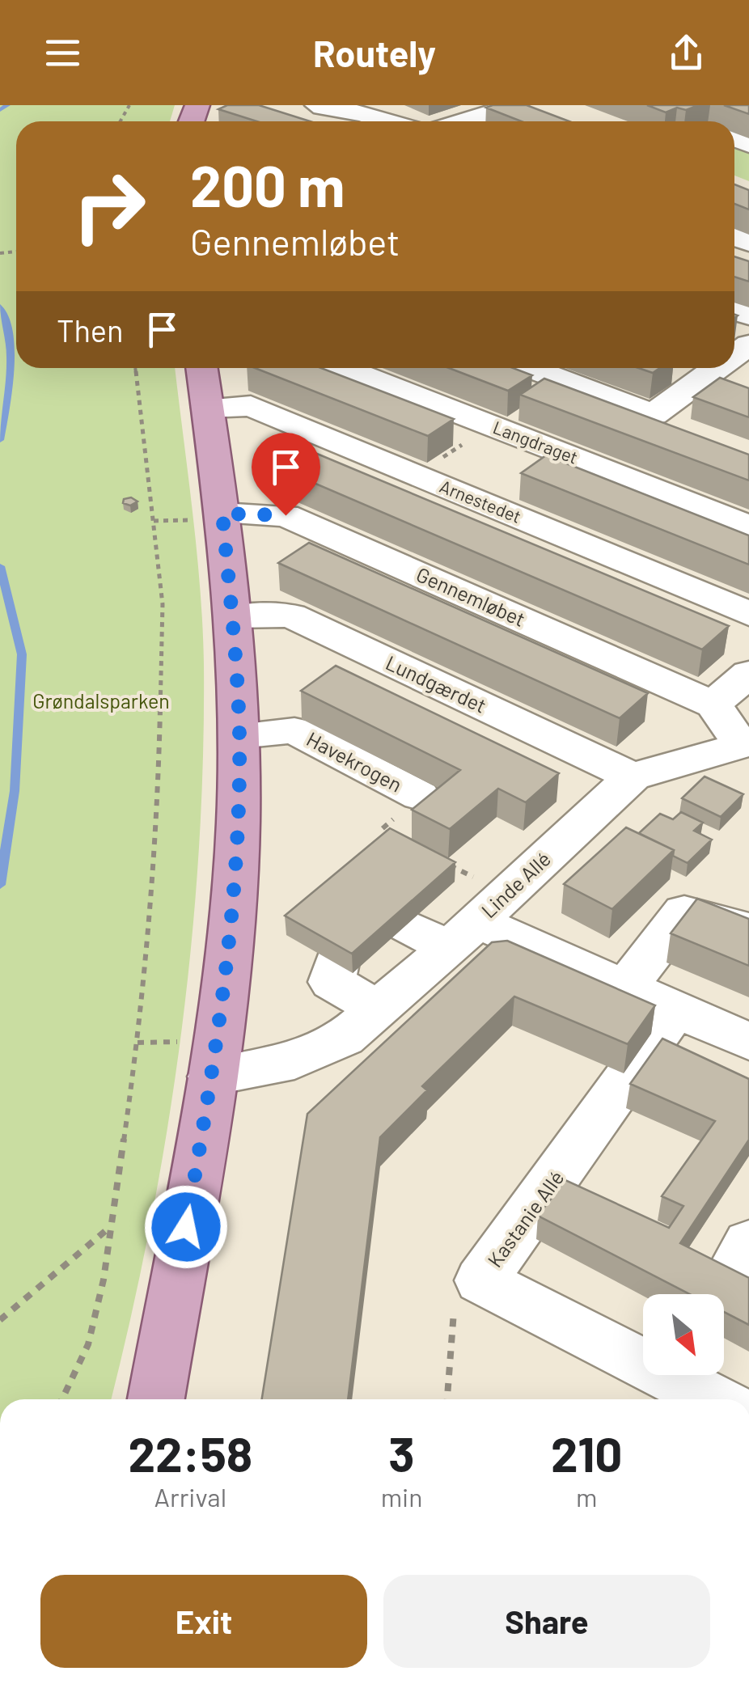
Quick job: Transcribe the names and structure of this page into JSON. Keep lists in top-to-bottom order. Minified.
{"streets":{"street":["Langdraget","Arnestedet","Gennemløbet","Lundgærdet","Havekrogen","Linde Allé","Kastanie Allé"]},"crossings":[["Gennemløbet","Linde Allé"],["Lundgærdet","Linde Allé"]],"parks":["Grøndalsparken"],"north":"bottom right","page":{"header":"Routely","turn":["200 m","Gennemløbet"],"then":"Then","eta":["22:58","Arrival","3","min","210","m"],"buttons":["Exit","Share"]}}
